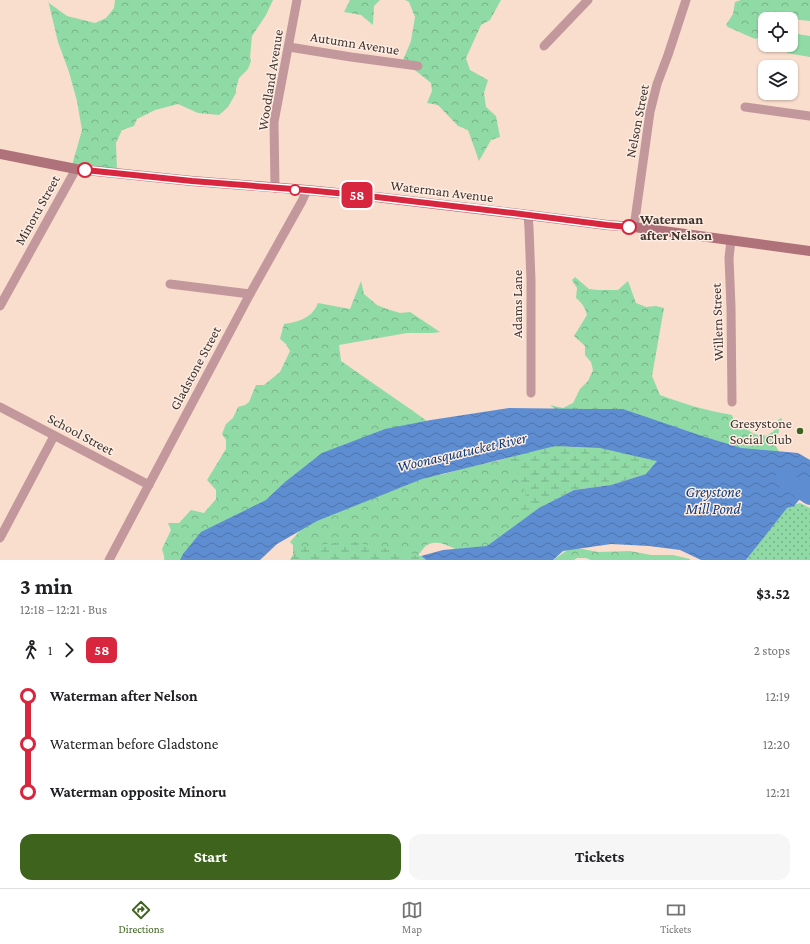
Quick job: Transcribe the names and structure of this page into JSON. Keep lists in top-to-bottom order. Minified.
{"streets":{"main road":["Waterman Avenue"],"street":["Autumn Avenue","Woodland Avenue","Nelson Street","Minoru Street","Adams Lane","Willern Street","Gladstone Street","School Street"]},"crossings":[["Autumn Avenue","Woodland Avenue"],["Woodland Avenue","Waterman Avenue"],["Nelson Street","Waterman Avenue"],["Waterman Avenue","Minoru Street"],["Waterman Avenue","Adams Lane"],["Waterman Avenue","Willern Street"],["Waterman Avenue","Gladstone Street"],["Gladstone Street","School Street"]],"water":["Woonasquatucket River","Greystone Mill Pond"],"places":["Waterman after Nelson","Gresystone Social Club"],"lines":["bus line 58"],"page":{"on_map":"58","heading":["3 min","12:18 – 12:21 · Bus","$3.52"],"legs":["1","58","2 stops"],"list":[{"name":"Waterman after Nelson","value":"12:19"},{"name":"Waterman before Gladstone","value":"12:20"},{"name":"Waterman opposite Minoru","value":"12:21"}],"buttons":["Start","Tickets"],"tabs":["Directions","Map","Tickets"]}}
